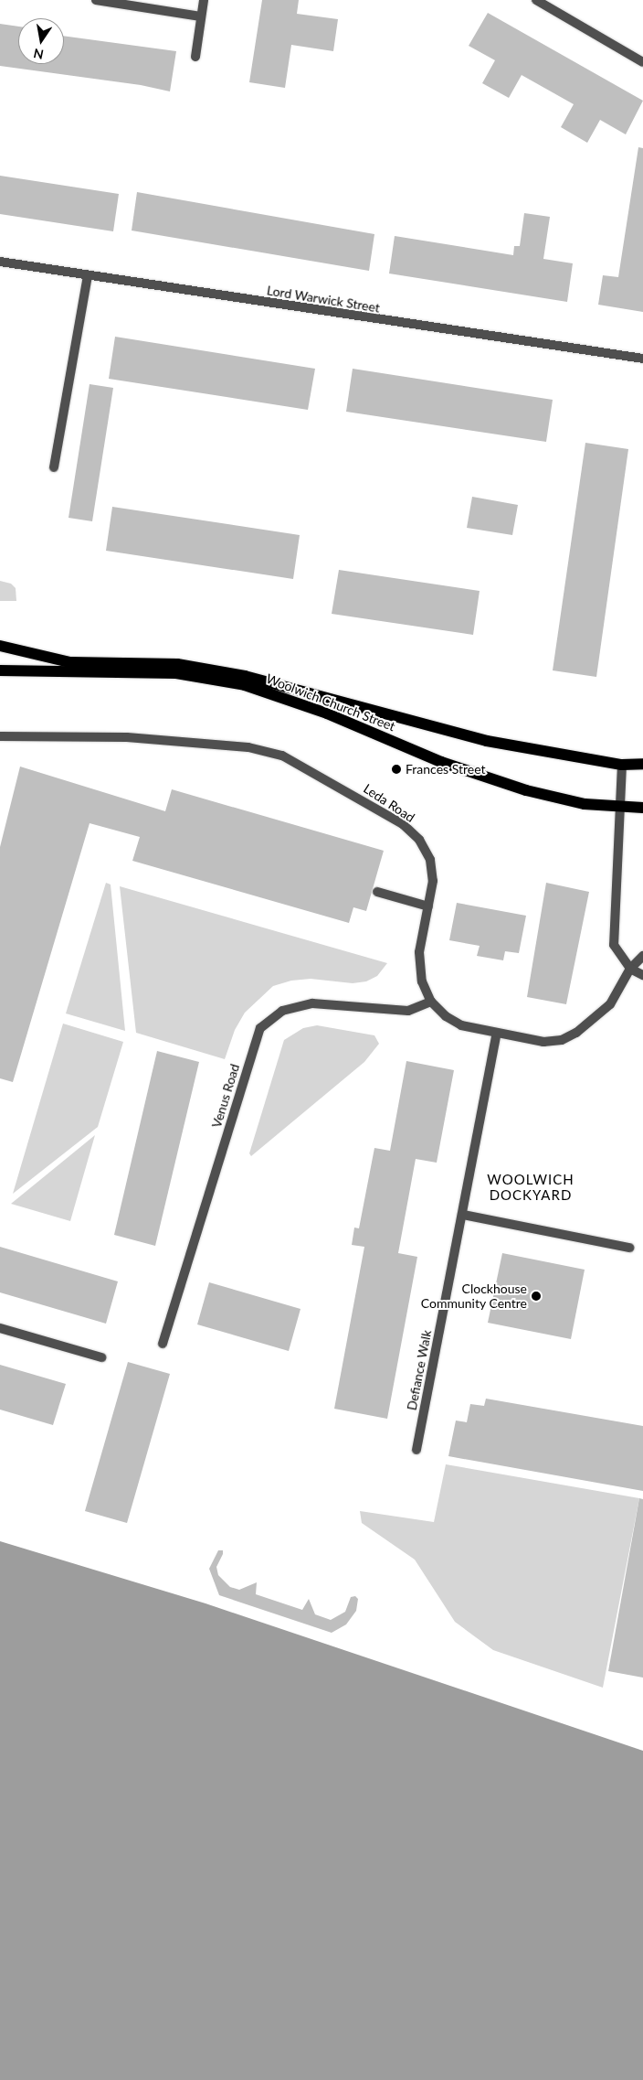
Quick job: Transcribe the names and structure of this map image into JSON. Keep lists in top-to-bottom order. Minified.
{"streets":{"main road":["Woolwich Church Street"],"street":["Lord Warwick Street","Leda Road","Venus Road","Defiance Walk"]},"crossings":[["Leda Road","Venus Road"]],"districts":["WOOLWICH DOCKYARD"],"places":["Frances Street","Clockhouse Community Centre"],"north":"bottom"}
